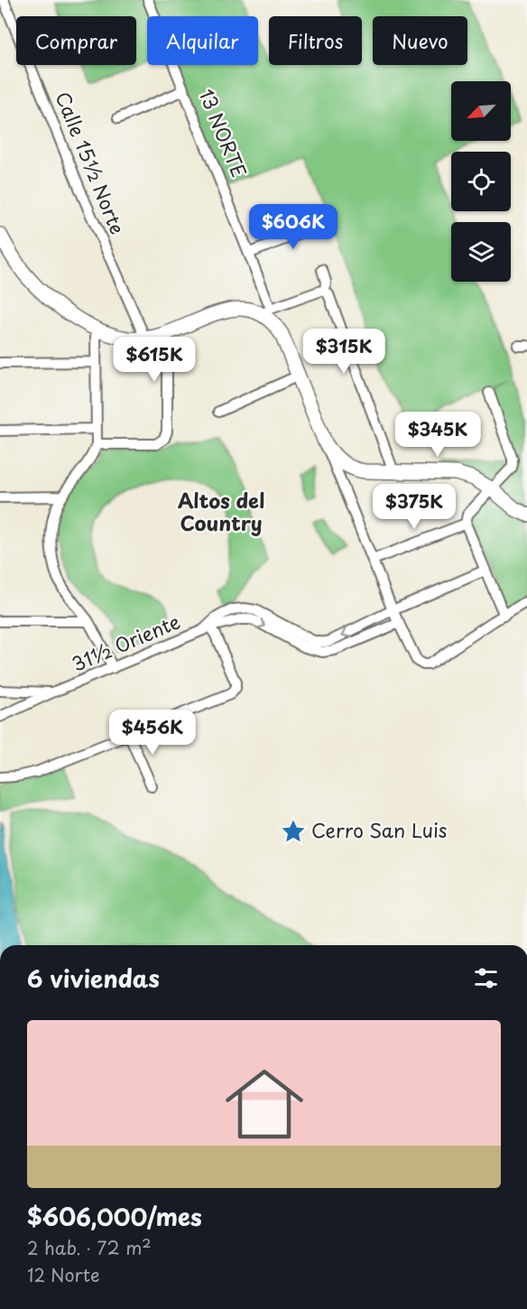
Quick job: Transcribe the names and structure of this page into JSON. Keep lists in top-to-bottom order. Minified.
{"streets":{"street":["13 NORTE","Calle 15½ Norte","31½ Oriente"]},"districts":["Altos del Country"],"places":{"place":["Cerro San Luis"]},"north":"bottom left","page":{"chip":["Comprar","Alquilar","Filtros","Nuevo"],"price":["$606K","$315K","$615K","$345K","$375K","$456K"],"heading":"6 viviendas","list":[{"name":"$606,000/mes","note":"2 hab. · 72 m² · 12 Norte"}]}}
